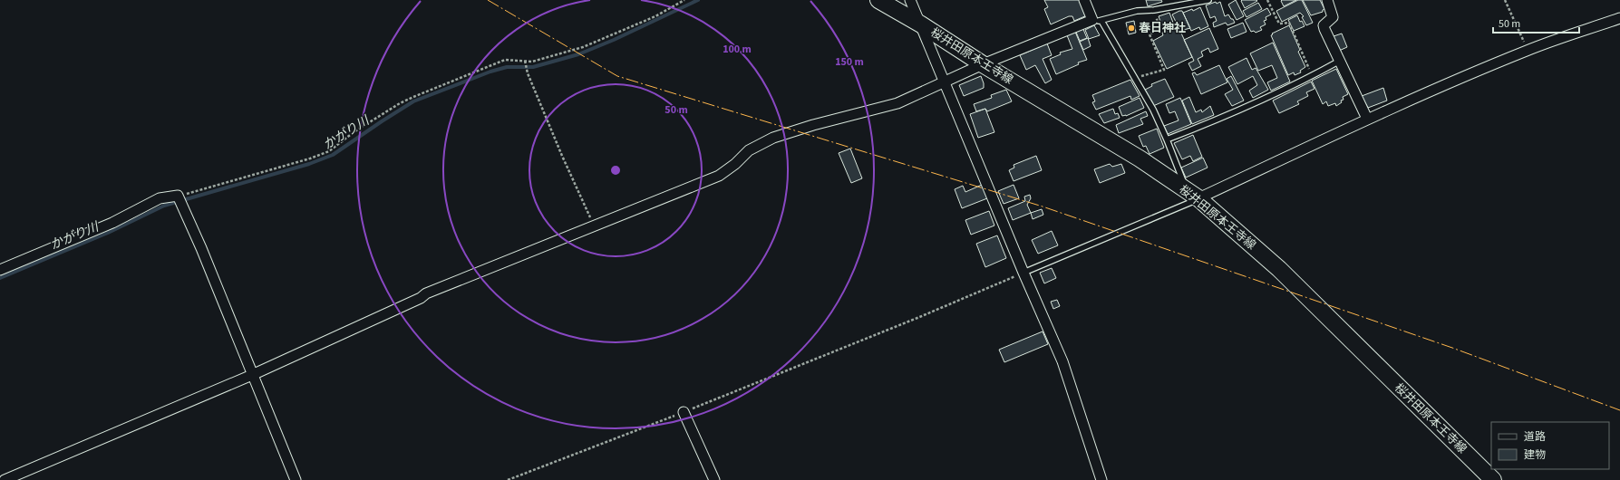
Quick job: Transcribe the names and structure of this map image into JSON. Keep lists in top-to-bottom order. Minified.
{"streets":{"main road":["桜井田原本王寺線"]},"water":["かがり川"],"places":["春日神社"],"legend":["道路","建物"],"scale_bar":"50 m","rings":["100 m","150 m","50 m"]}
